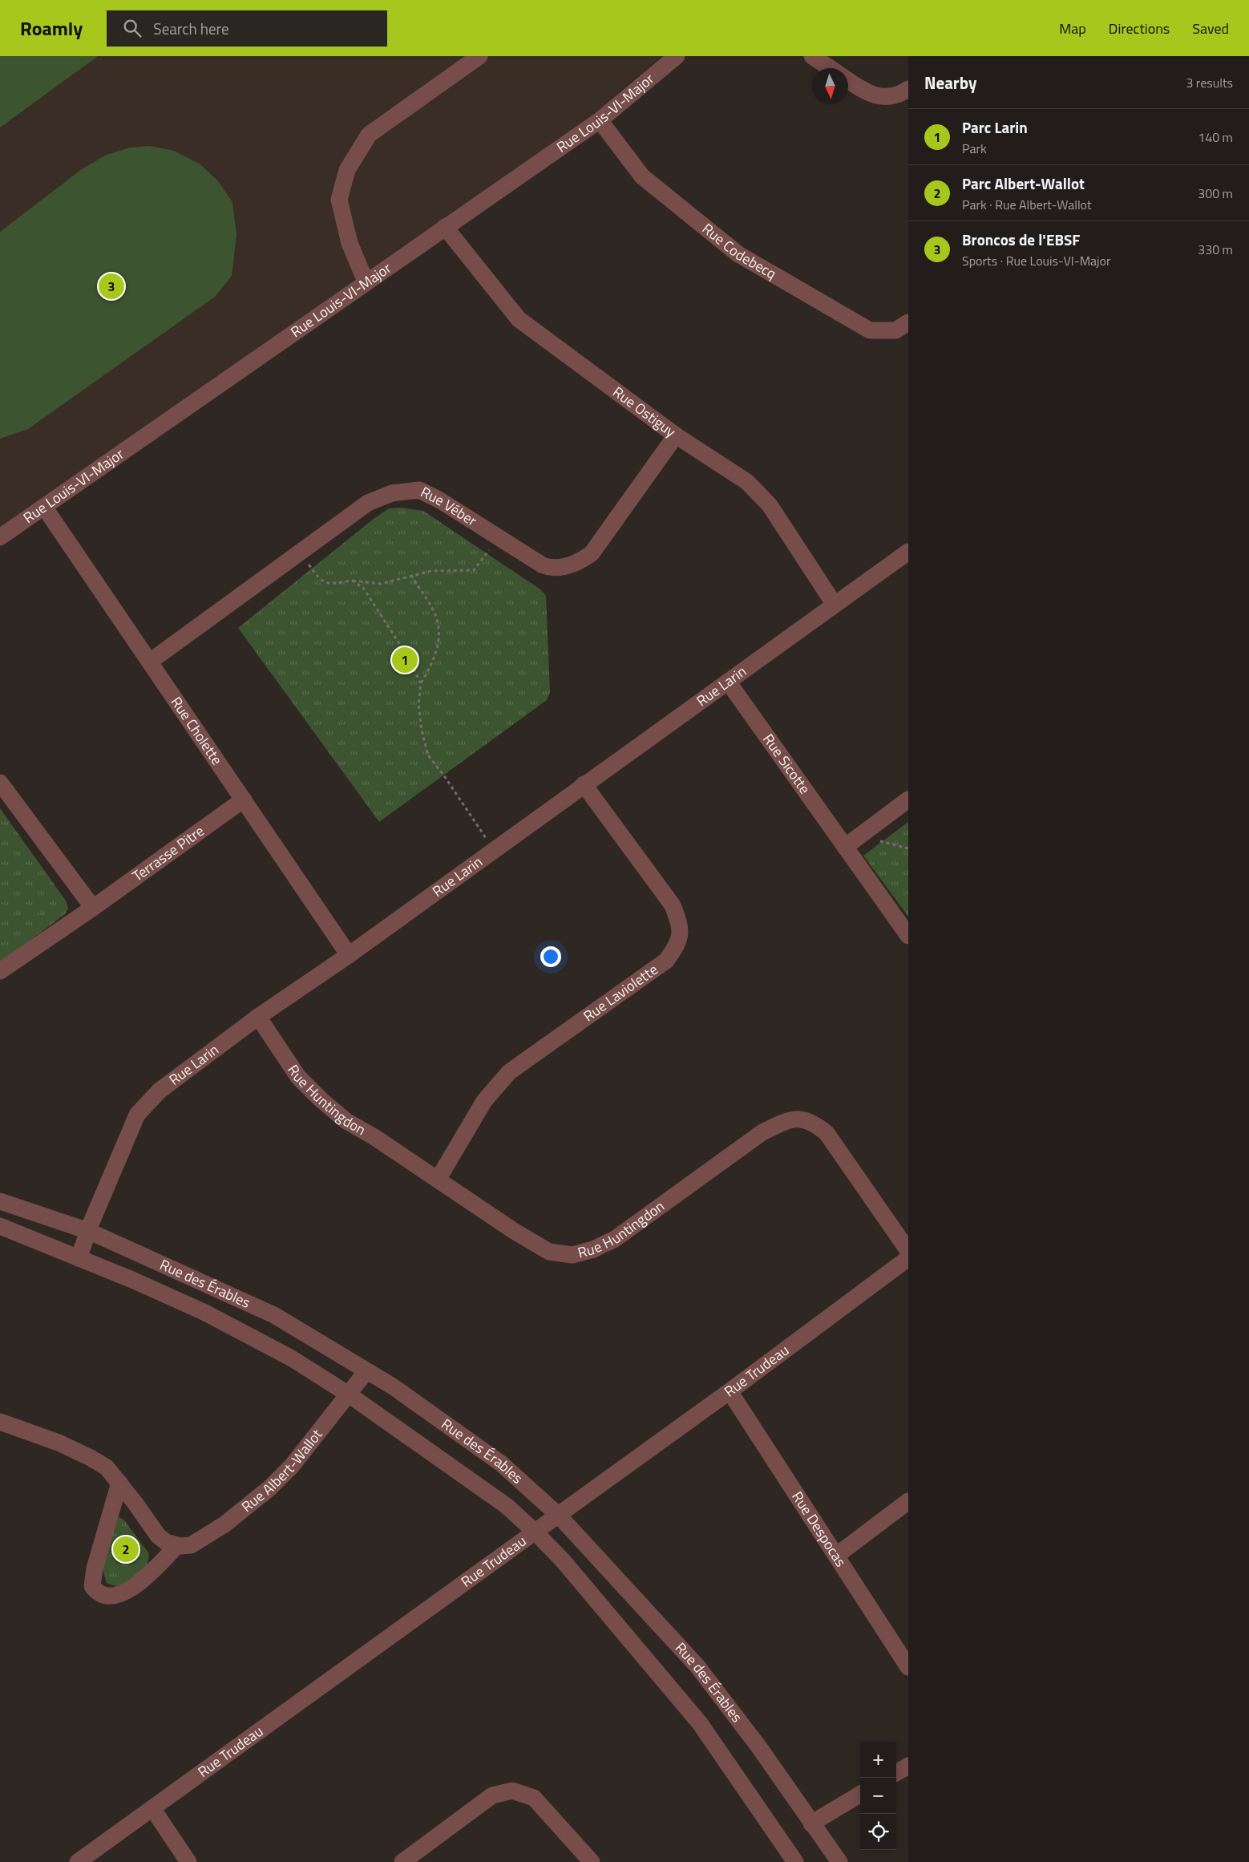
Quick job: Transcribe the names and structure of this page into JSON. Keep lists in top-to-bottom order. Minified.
{"streets":{"street":["Rue Louis-VI-Major","Rue Codebecq","Rue Ostiguy","Rue Véber","Rue Larin","Rue Cholette","Rue Sicotte","Terrasse Pitre","Rue Laviolette","Rue Huntingdon","Rue des Érables","Rue Trudeau","Rue Albert-Wallot","Rue Despocas"]},"crossings":[["Rue Louis-VI-Major","Rue Codebecq"],["Rue Louis-VI-Major","Rue Ostiguy"],["Rue Louis-VI-Major","Rue Cholette"],["Rue Ostiguy","Rue Véber"],["Rue Ostiguy","Rue Larin"],["Rue Véber","Rue Cholette"],["Rue Larin","Rue Cholette"],["Rue Larin","Rue Sicotte"],["Rue Larin","Rue Laviolette"],["Rue Larin","Rue Huntingdon"],["Rue Larin","Rue des Érables"],["Rue Cholette","Terrasse Pitre"],["Rue Laviolette","Rue Huntingdon"],["Rue des Érables","Rue Trudeau"],["Rue des Érables","Rue Albert-Wallot"],["Rue Trudeau","Rue Despocas"]],"north":"bottom","page":{"header":"Roamly","search":"Search here","nav":["Map","Directions","Saved"],"heading":["Nearby","3 results"],"list":[{"mark":"1","name":"Parc Larin","note":"Park","value":"140 m"},{"mark":"2","name":"Parc Albert-Wallot","note":"Park · Rue Albert-Wallot","value":"300 m"},{"mark":"3","name":"Broncos de l'EBSF","note":"Sports · Rue Louis-VI-Major","value":"330 m"}],"pins":["3","1","2"],"map_buttons":["+","−"]}}
